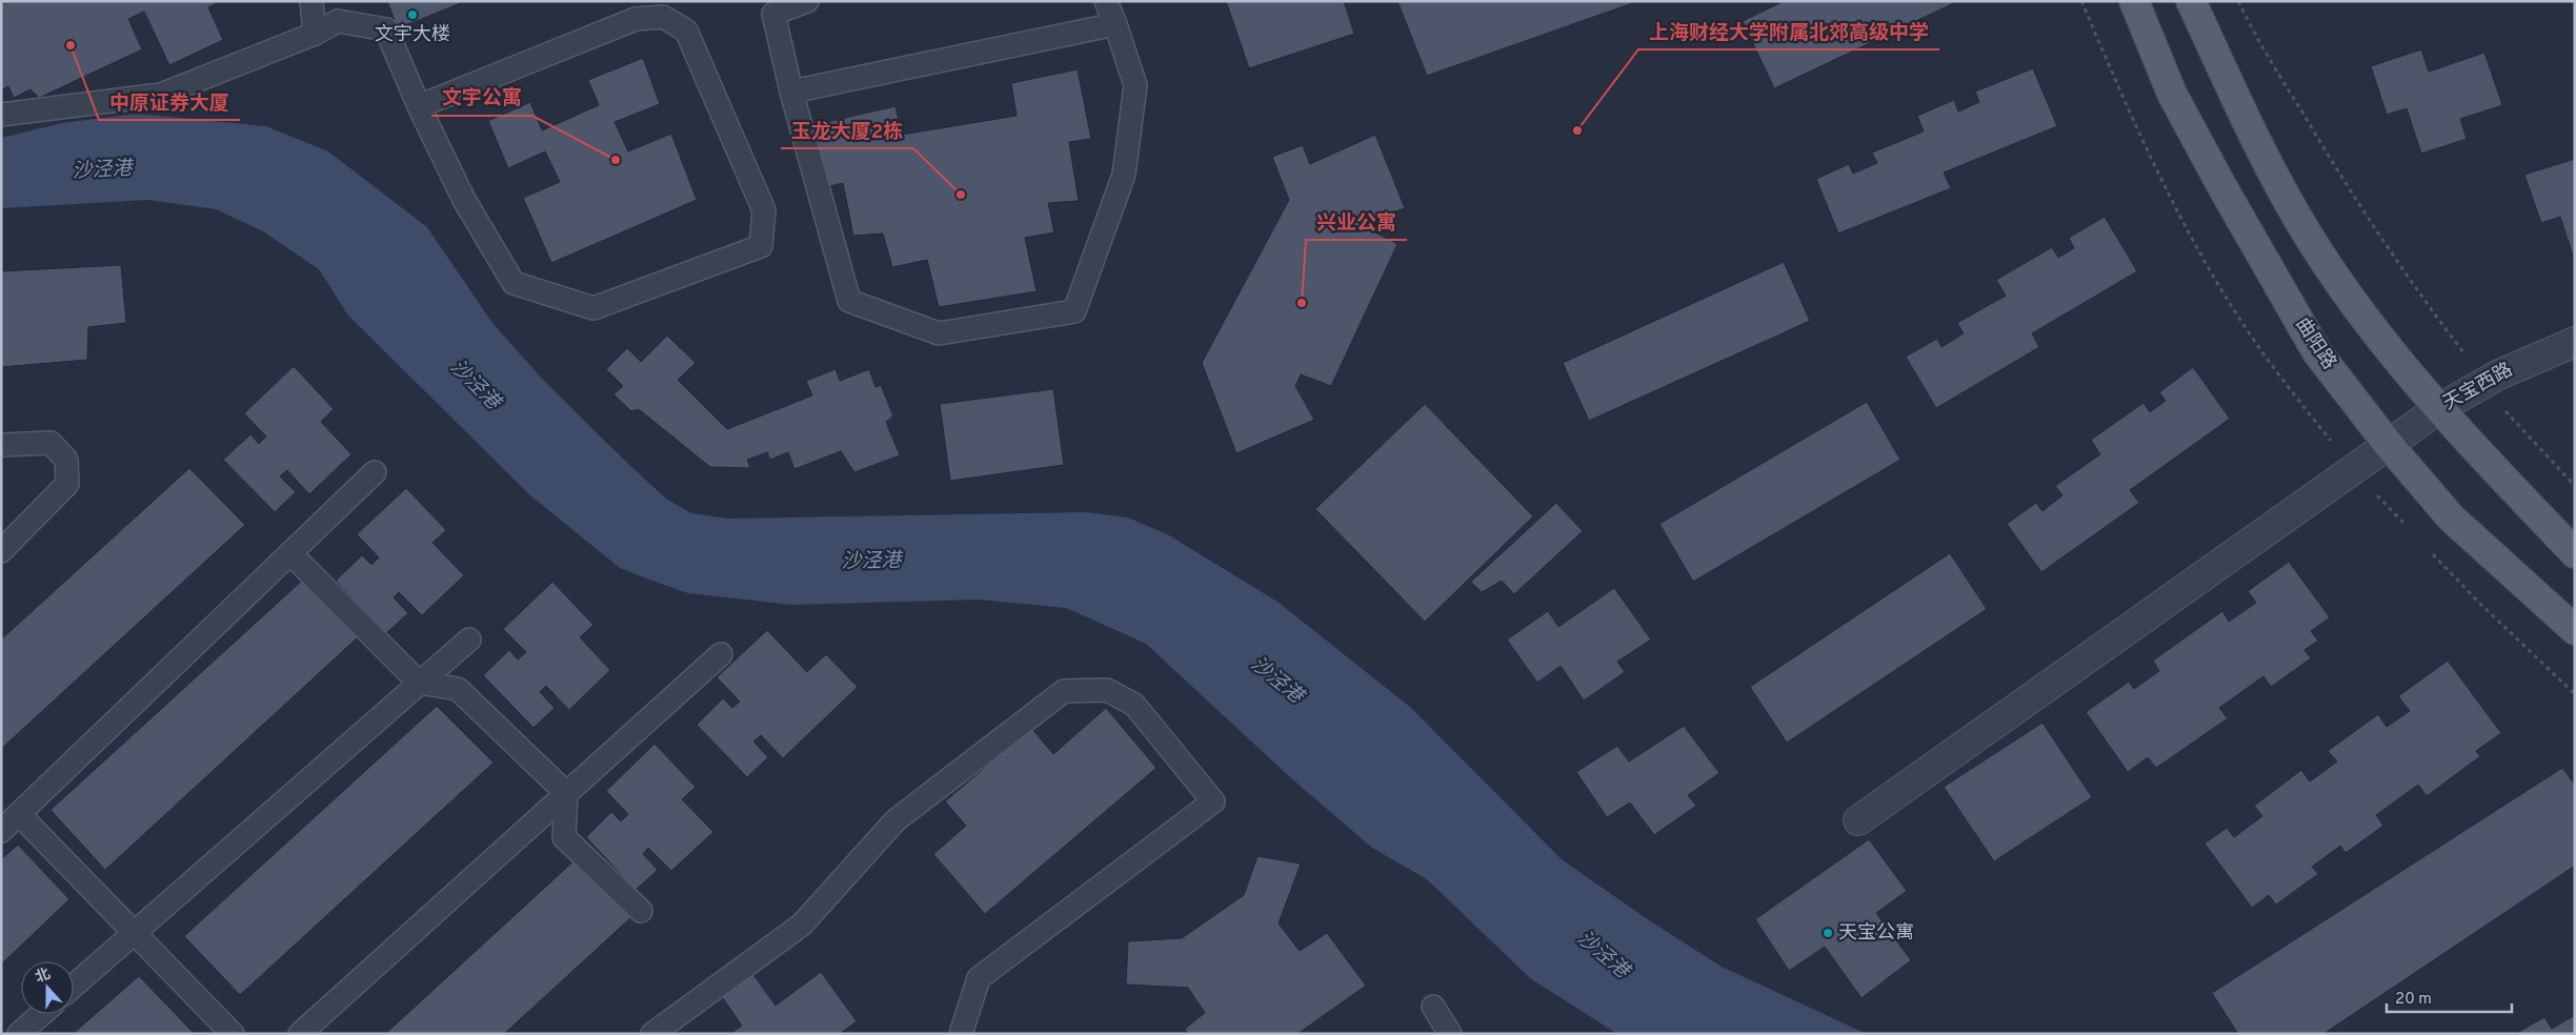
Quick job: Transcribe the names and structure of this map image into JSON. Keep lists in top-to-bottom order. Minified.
{"streets":{"main road":["曲阳路"],"street":["天宝西路"]},"crossings":[["曲阳路","天宝西路"]],"water":["沙泾港"],"places":["文宇大楼","中原证券大厦","上海财经大学附属北郊高级中学","文宇公寓","玉龙大厦2栋","兴业公寓","天宝公寓"],"scale_bar":"20 m","north":"top"}
